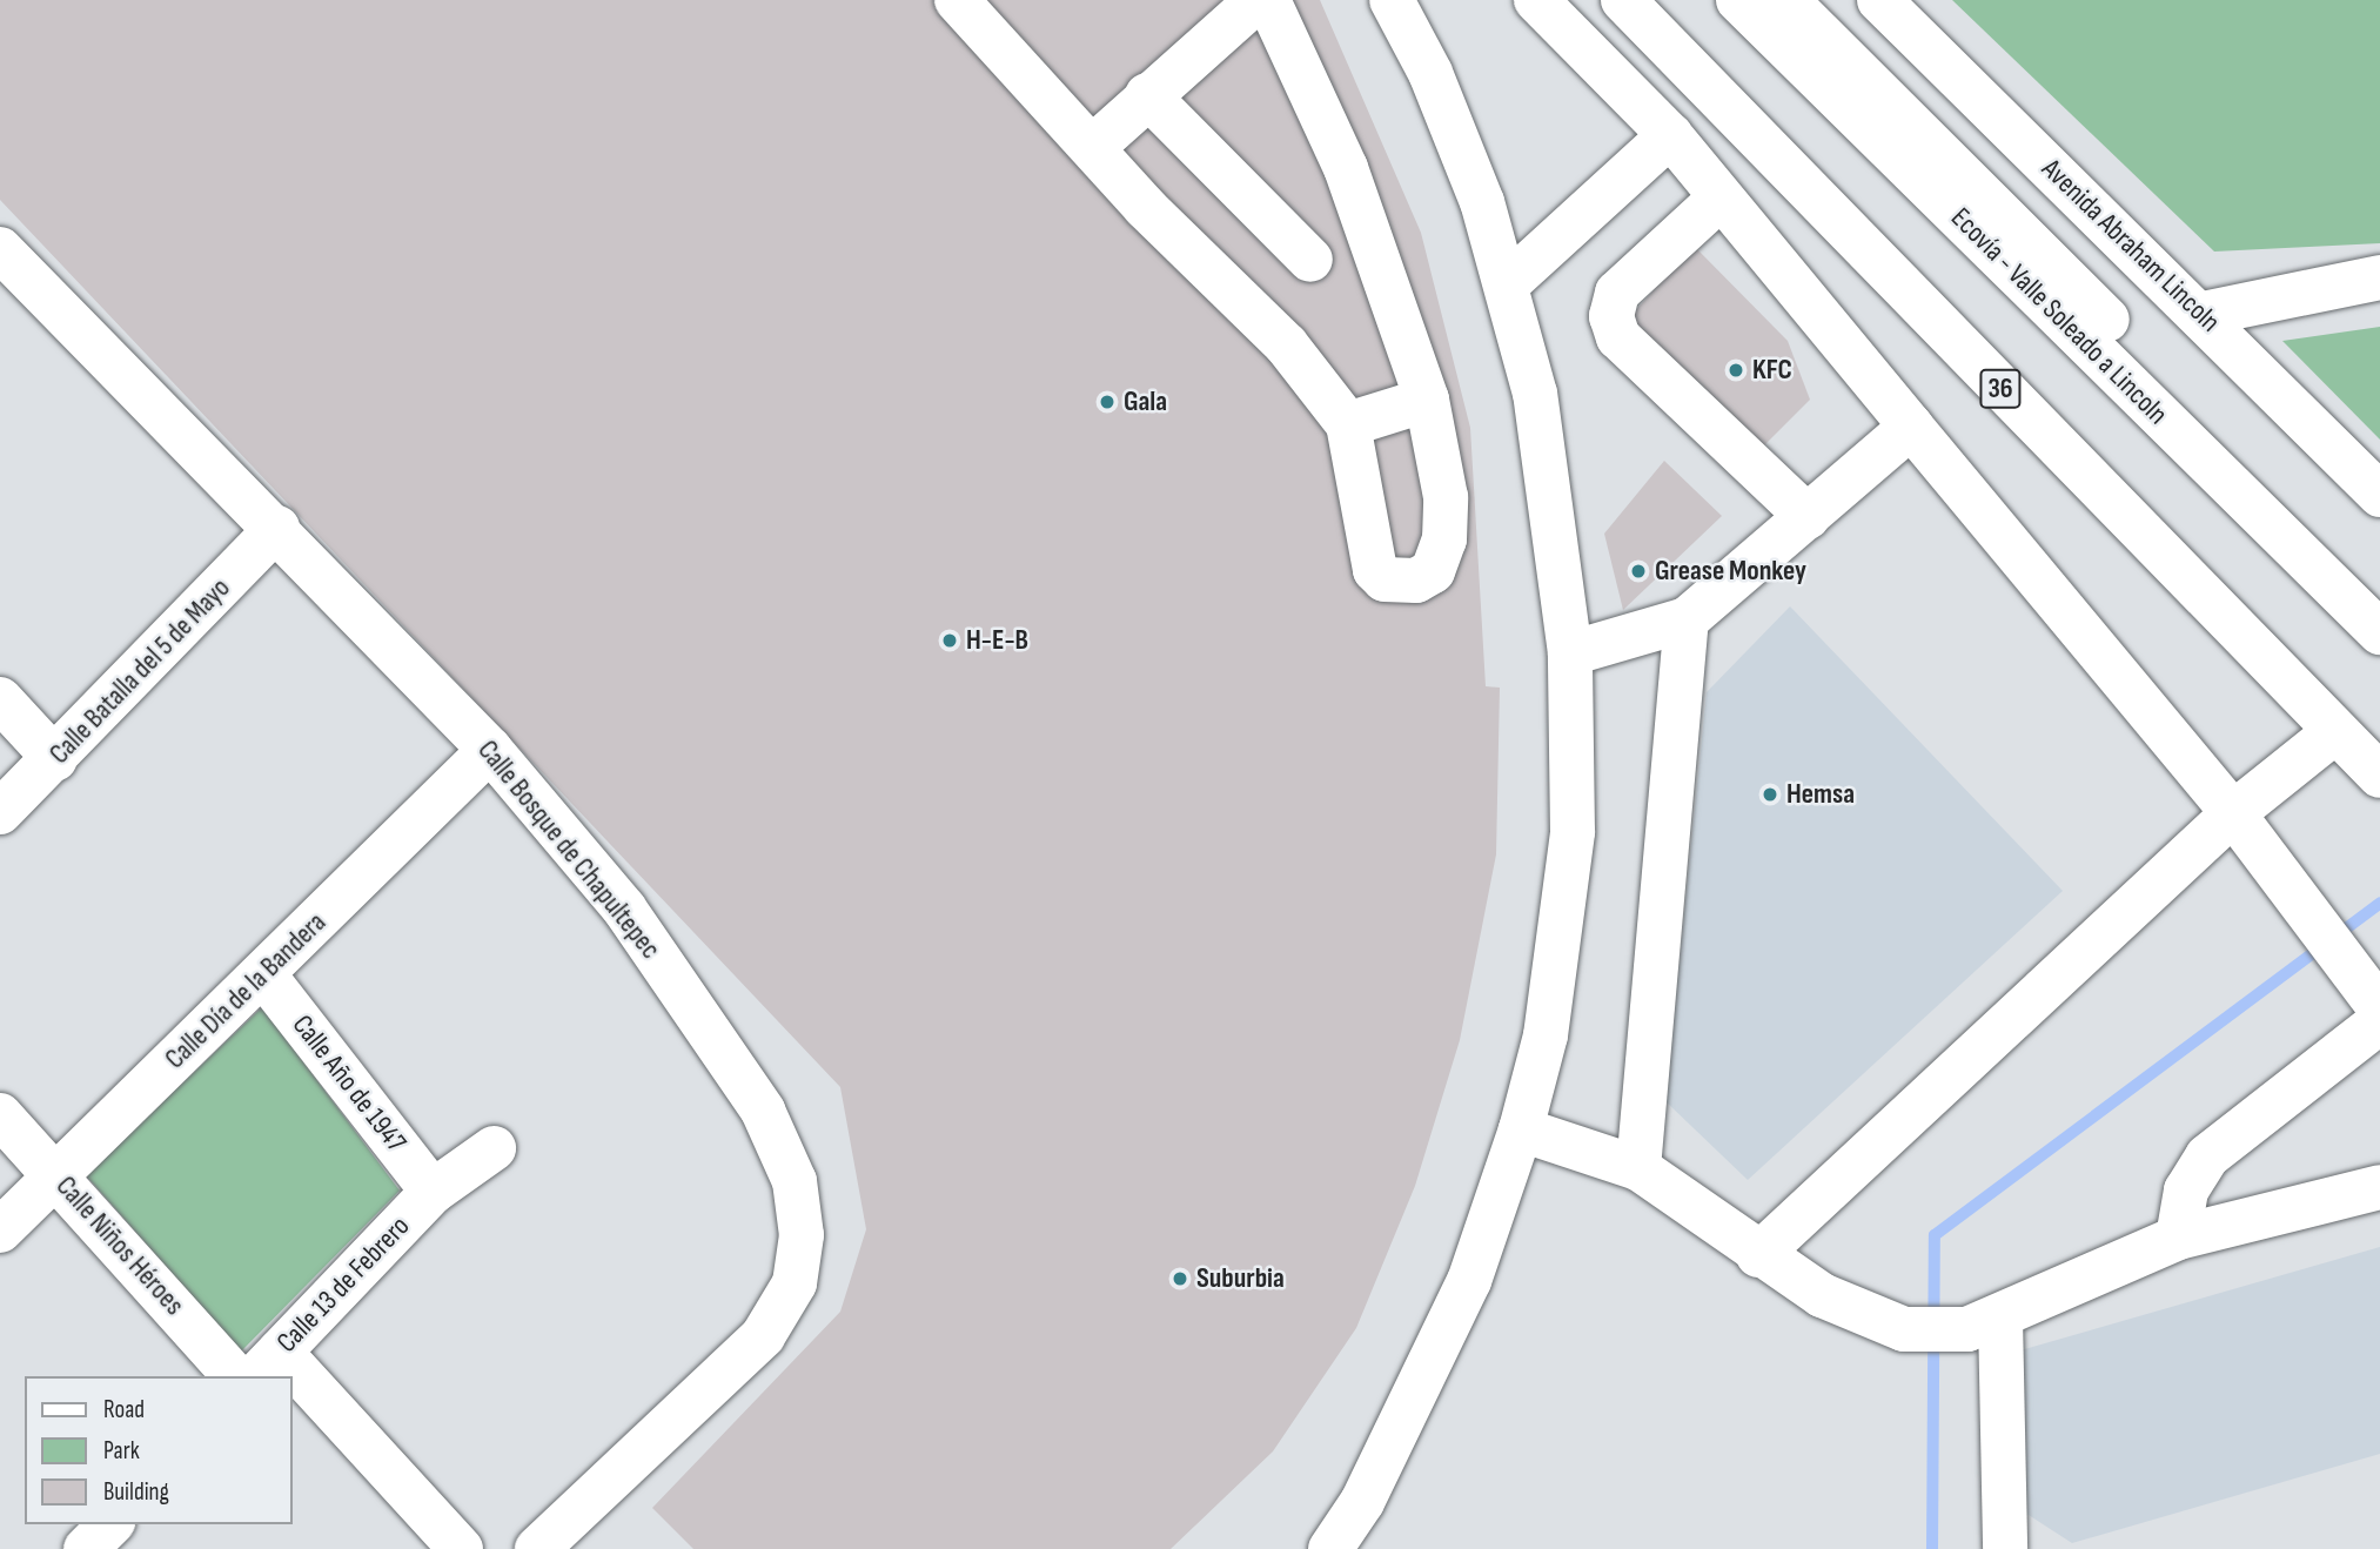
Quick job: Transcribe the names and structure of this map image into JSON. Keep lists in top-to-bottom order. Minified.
{"streets":{"street":["Avenida Abraham Lincoln","Ecovía - Valle Soleado a Lincoln","36","Calle Batalla del 5 de Mayo","Calle Bosque de Chapultepec","Calle Día de la Bandera","Calle Año de 1947","Calle Niños Héroes","Calle 13 de Febrero"]},"crossings":[["Calle Batalla del 5 de Mayo","Calle Bosque de Chapultepec"],["Calle Bosque de Chapultepec","Calle Día de la Bandera"],["Calle Día de la Bandera","Calle Año de 1947"],["Calle Día de la Bandera","Calle Niños Héroes"],["Calle Año de 1947","Calle 13 de Febrero"]],"places":["KFC","Gala","Grease Monkey","H-E-B","Hemsa","Suburbia"],"legend":["Road","Park","Building"]}
